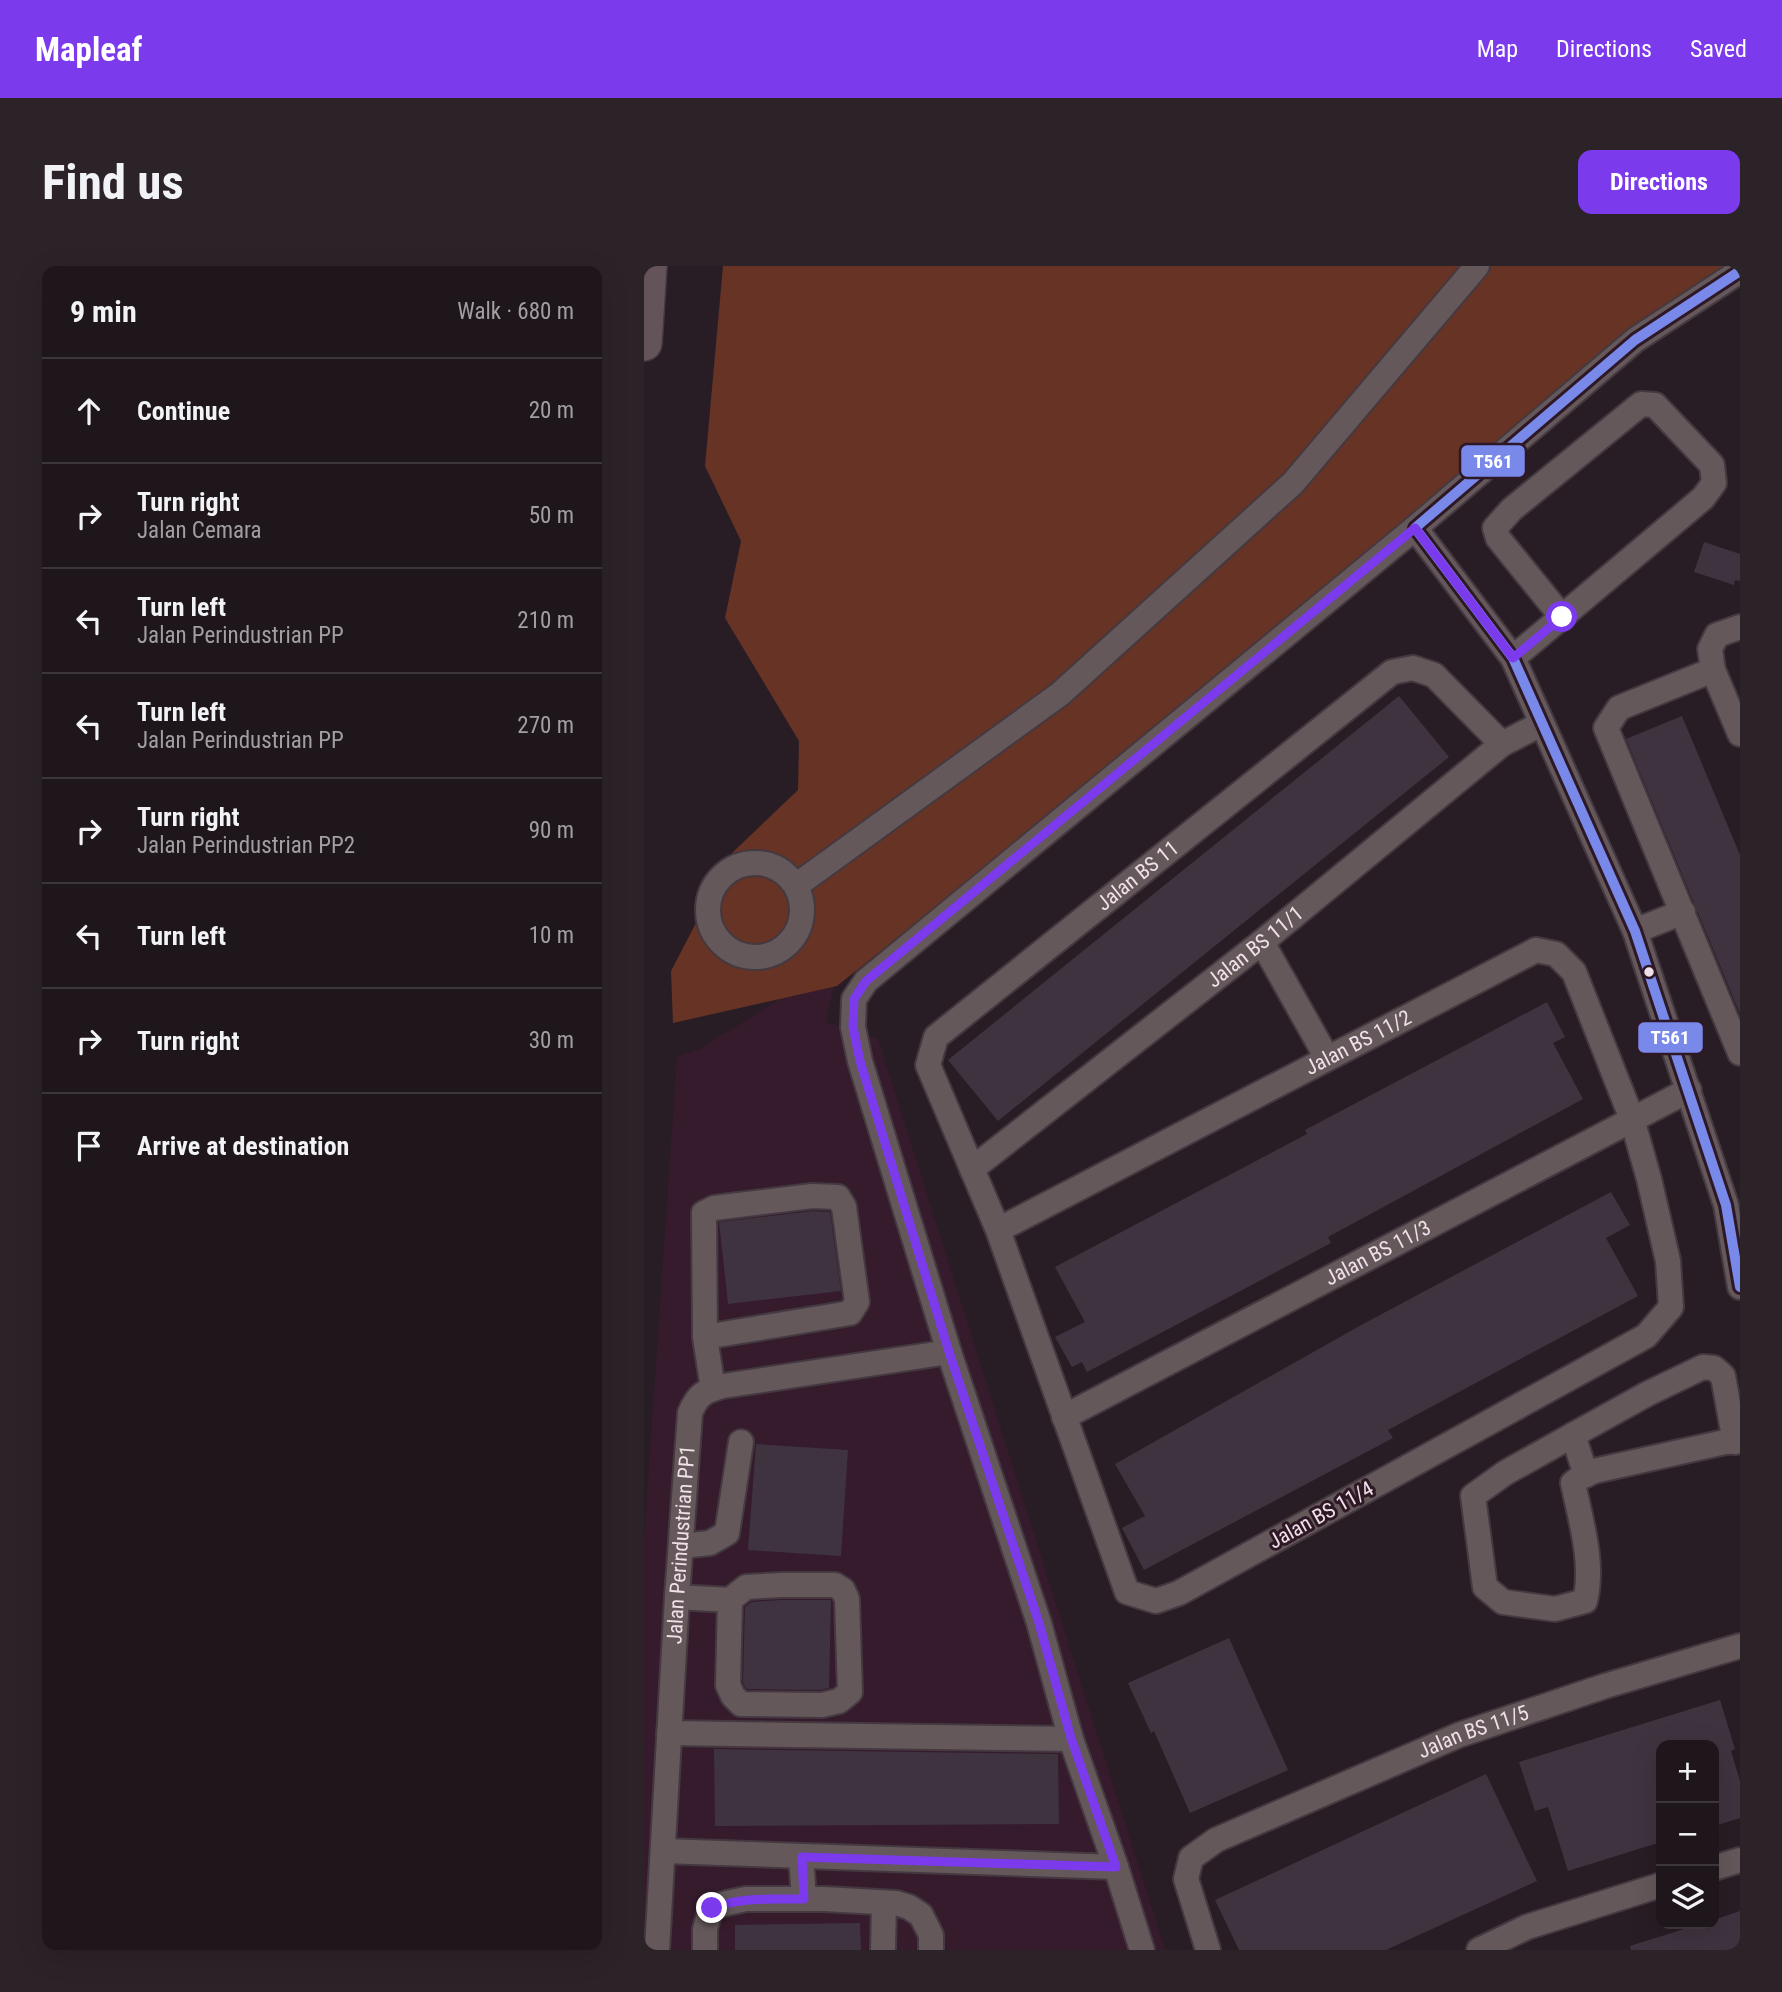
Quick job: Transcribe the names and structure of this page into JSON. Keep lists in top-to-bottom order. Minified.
{"streets":{"street":["Jalan BS 11","Jalan BS 11/1","Jalan BS 11/2","Jalan BS 11/3","Jalan BS 11/4","Jalan Perindustrian PP1","Jalan BS 11/5"]},"crossings":[["Jalan BS 11","Jalan BS 11/1"],["Jalan BS 11","Jalan BS 11/2"],["Jalan BS 11","Jalan BS 11/4"],["Jalan BS 11/2","Jalan BS 11/3"],["Jalan BS 11/2","Jalan BS 11/4"],["Jalan BS 11/3","Jalan BS 11/4"]],"lines":["transit line T561"],"page":{"header":"Mapleaf","nav":["Map","Directions","Saved"],"buttons":"Directions","title":"Find us","heading":["9 min","Walk · 680 m"],"list":[["Continue","20 m"],["Turn right","Jalan Cemara","50 m"],["Turn left","Jalan Perindustrian PP","210 m"],["Turn left","Jalan Perindustrian PP","270 m"],["Turn right","Jalan Perindustrian PP2","90 m"],["Turn left","10 m"],["Turn right","30 m"],"Arrive at destination"],"map_buttons":["+","−"]}}
